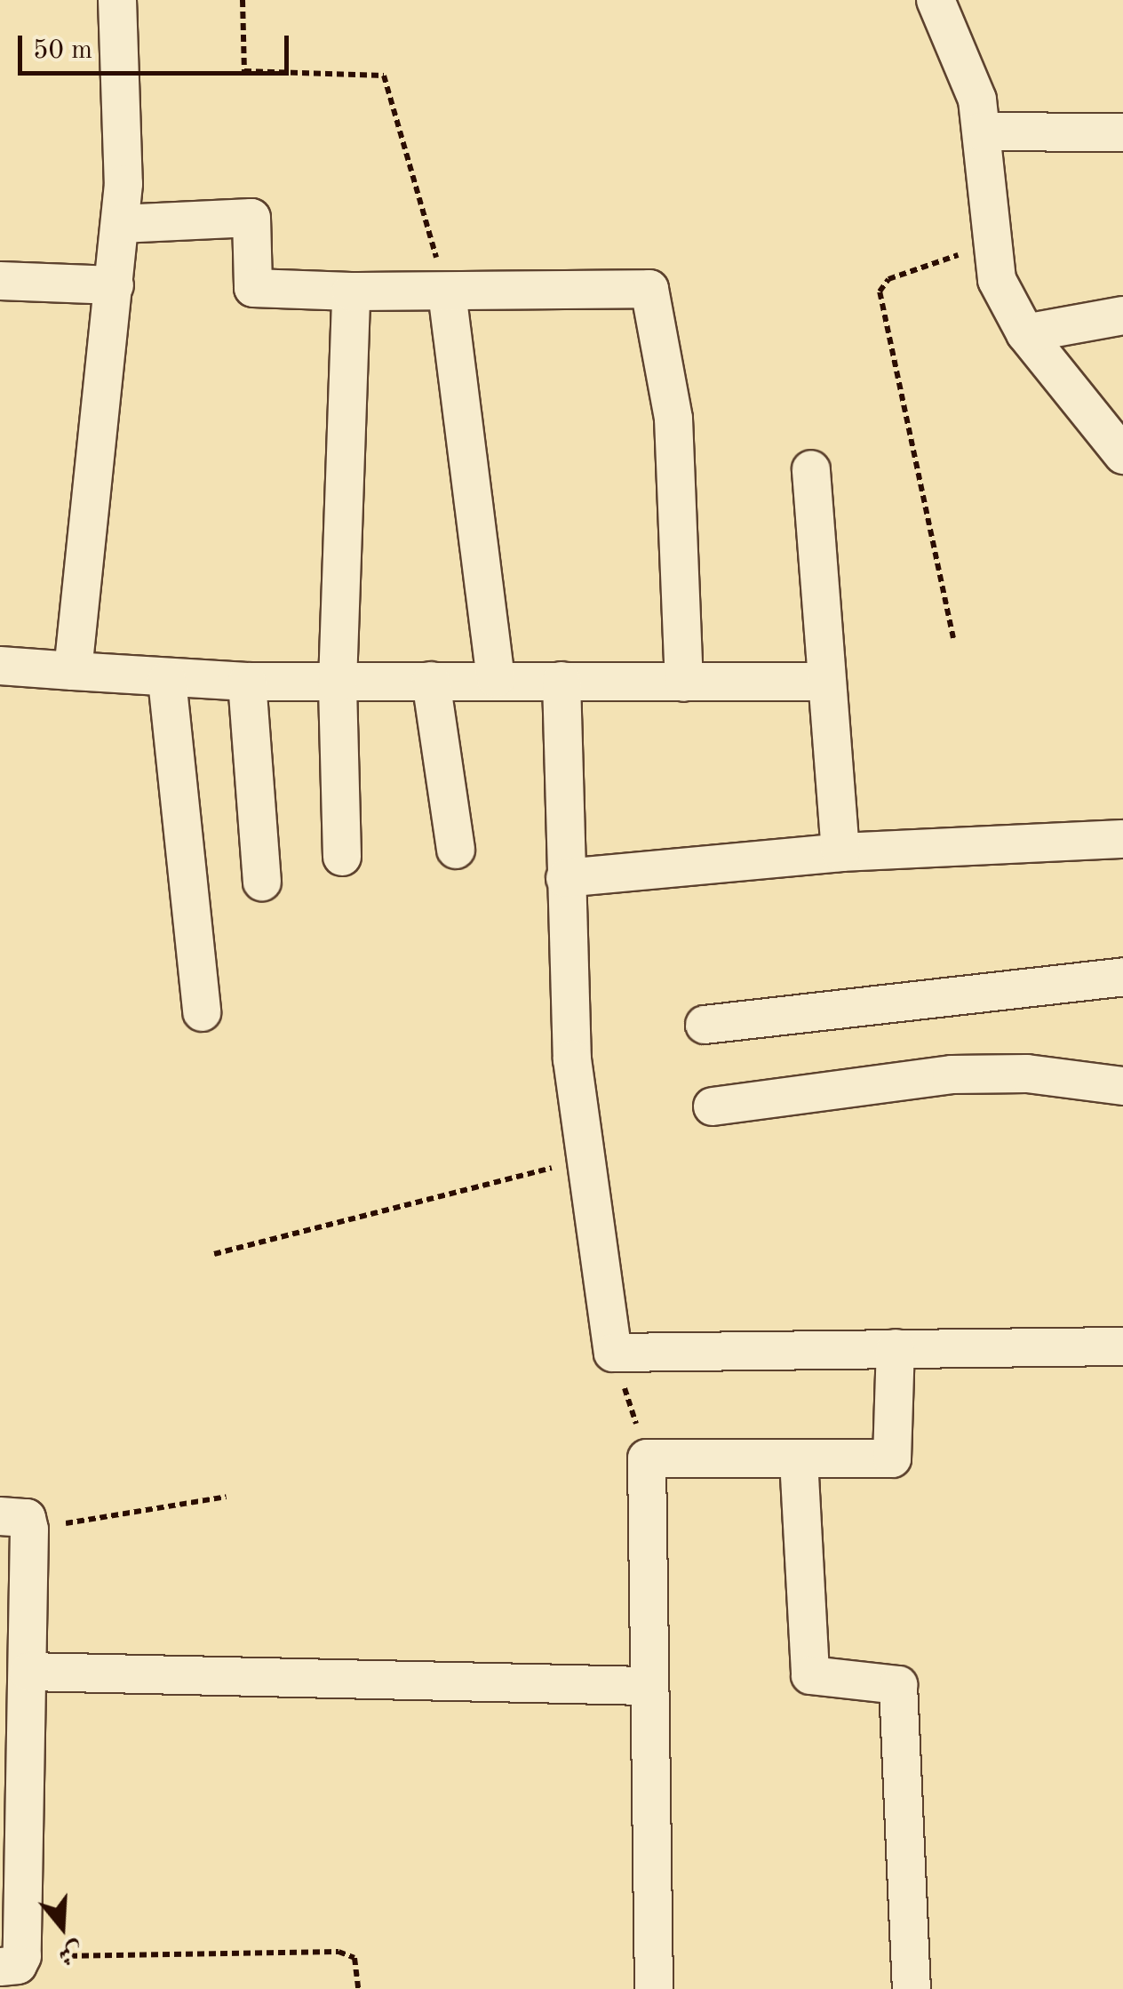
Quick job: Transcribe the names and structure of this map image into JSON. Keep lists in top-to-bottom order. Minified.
{"scale_bar":"50 m","north":"bottom"}
